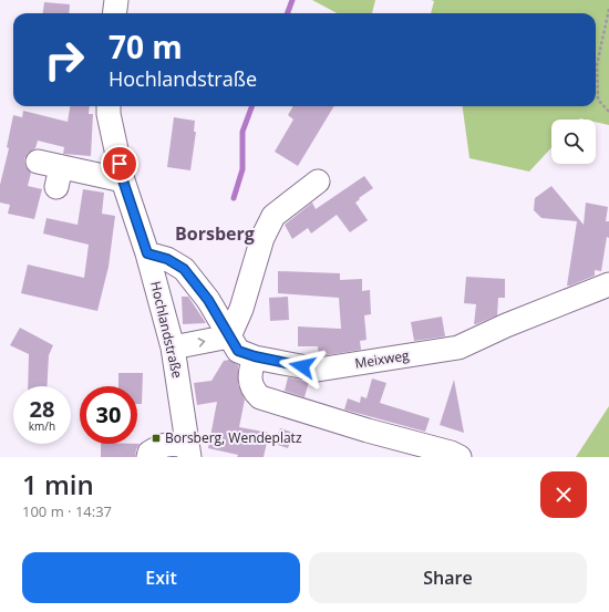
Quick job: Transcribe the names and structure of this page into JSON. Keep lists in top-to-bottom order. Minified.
{"streets":{"street":["Hochlandstraße","Meixweg"]},"crossings":[["Hochlandstraße","Meixweg"]],"districts":["Borsberg"],"places":{"transit":["Borsberg, Wendeplatz"]},"page":{"turn":["70 m","Hochlandstraße"],"speed":"28 km/h","limit":"30","heading":["1 min","100 m · 14:37"],"buttons":["Exit","Share"]}}
